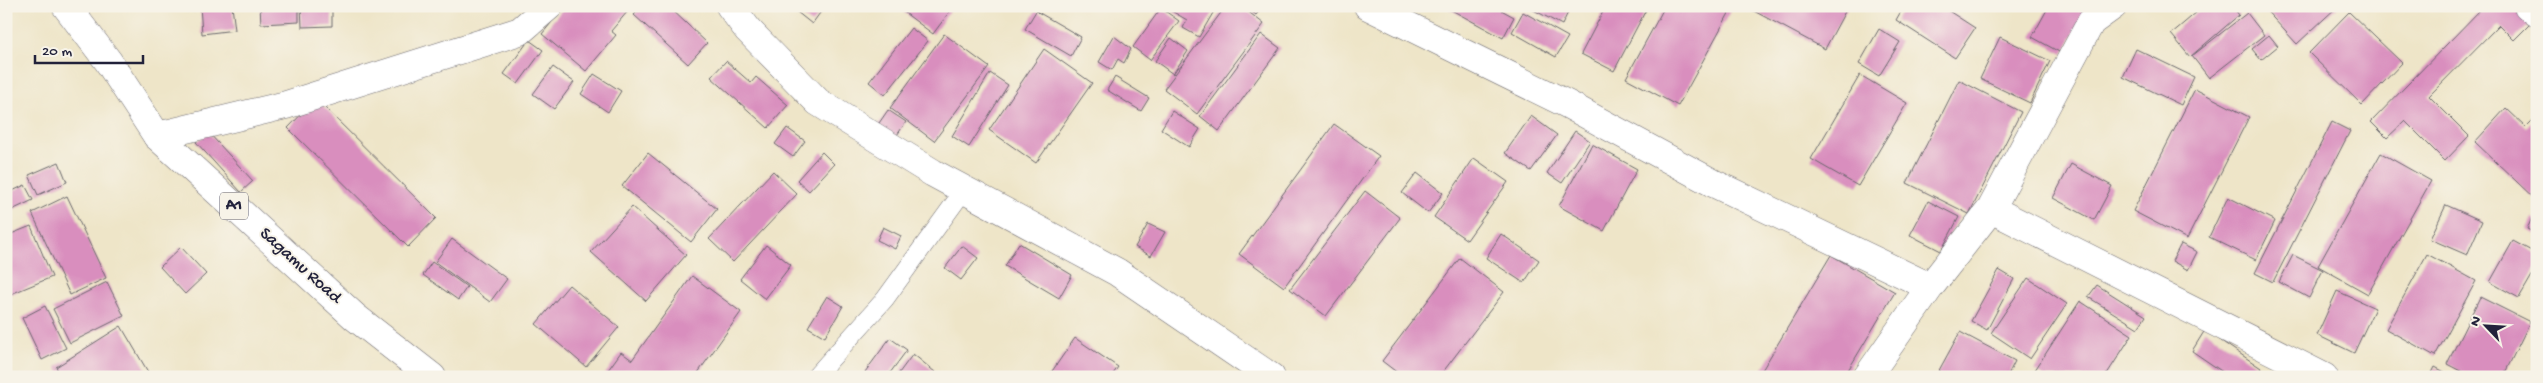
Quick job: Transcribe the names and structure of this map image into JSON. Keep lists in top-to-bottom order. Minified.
{"streets":{"main road":["A1","Sagamu Road"]},"scale_bar":"20 m","north":"top left"}
